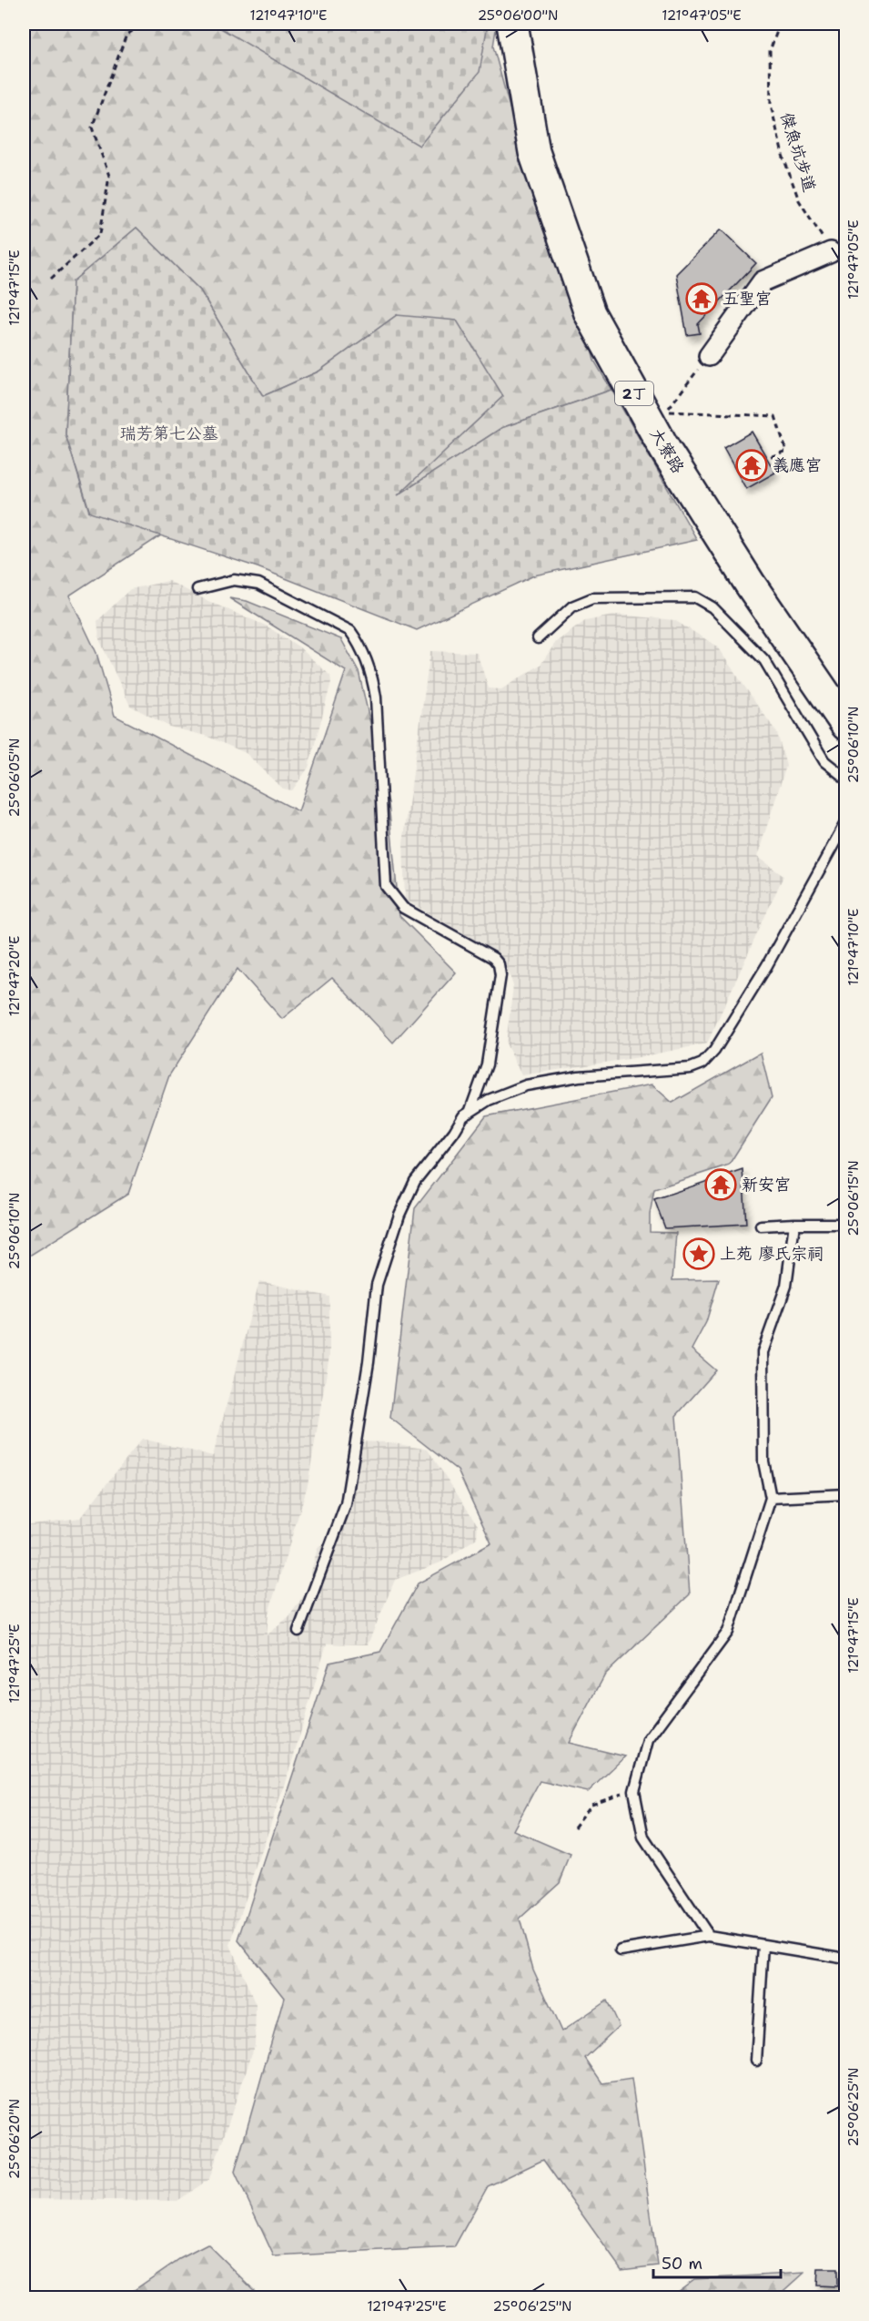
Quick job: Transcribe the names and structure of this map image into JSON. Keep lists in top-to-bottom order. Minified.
{"streets":{"main road":["2丁","大寮路"],"path":["傑魚坑步道"]},"parks":["瑞芳第七公墓"],"places":{"temple":["五聖宮","義應宮","新安宮"],"place":["上苑 廖氏宗祠"]},"scale_bar":"50 m","coordinates":["121°47'10\"E","25°06'00\"N","121°47'05\"E","121°47'15\"E","25°06'10\"N","25°06'05\"N","121°47'20\"E","25°06'15\"N","121°47'25\"E","25°06'25\"N","25°06'20\"N"]}
